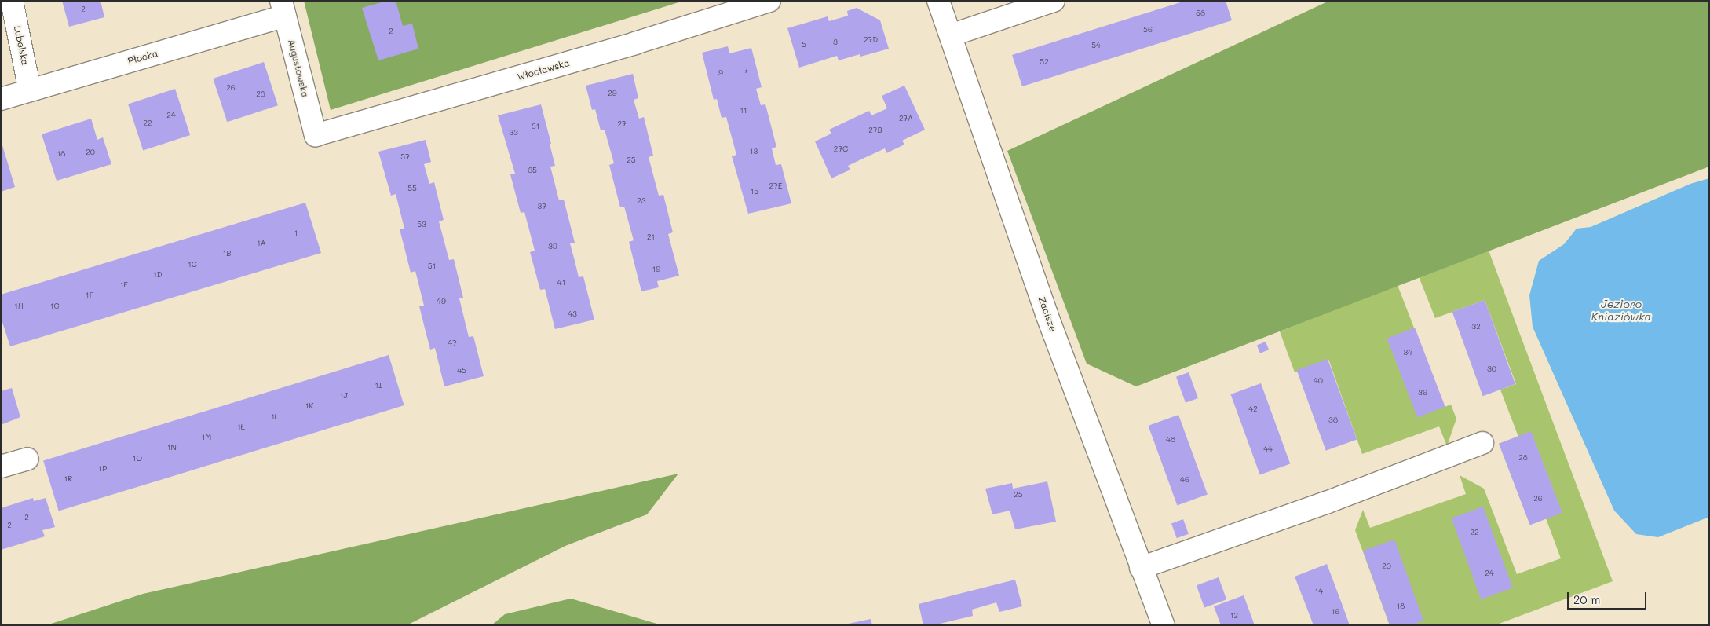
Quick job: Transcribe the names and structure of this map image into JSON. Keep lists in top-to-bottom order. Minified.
{"streets":{"street":["Lubelska","Płocka","Augustowska","Włocławska","Zacisze"]},"crossings":[["Lubelska","Płocka"],["Płocka","Augustowska"],["Augustowska","Włocławska"]],"water":["Jezioro Kniaziówka"],"house_numbers":["2","58","56","2","27D","3","5","54","52","7","9","26","29","28","11","24","27A","22","27","31","27B","33","27C","13","20","18","57","25","35","27E","55","15","23","37","53","1","21","1A","39","1B","1C","51","19","1D","41","1E","1F","49","1H","1G","43","32","47","34","30","45","40","1I","36","1J","1K","42","1L","38","1Ł","1M","48","1N","44","28","1O","1P","1R","46","25","26","2","2","22","20","24","14","18","16","12"],"scale_bar":"20 m"}
